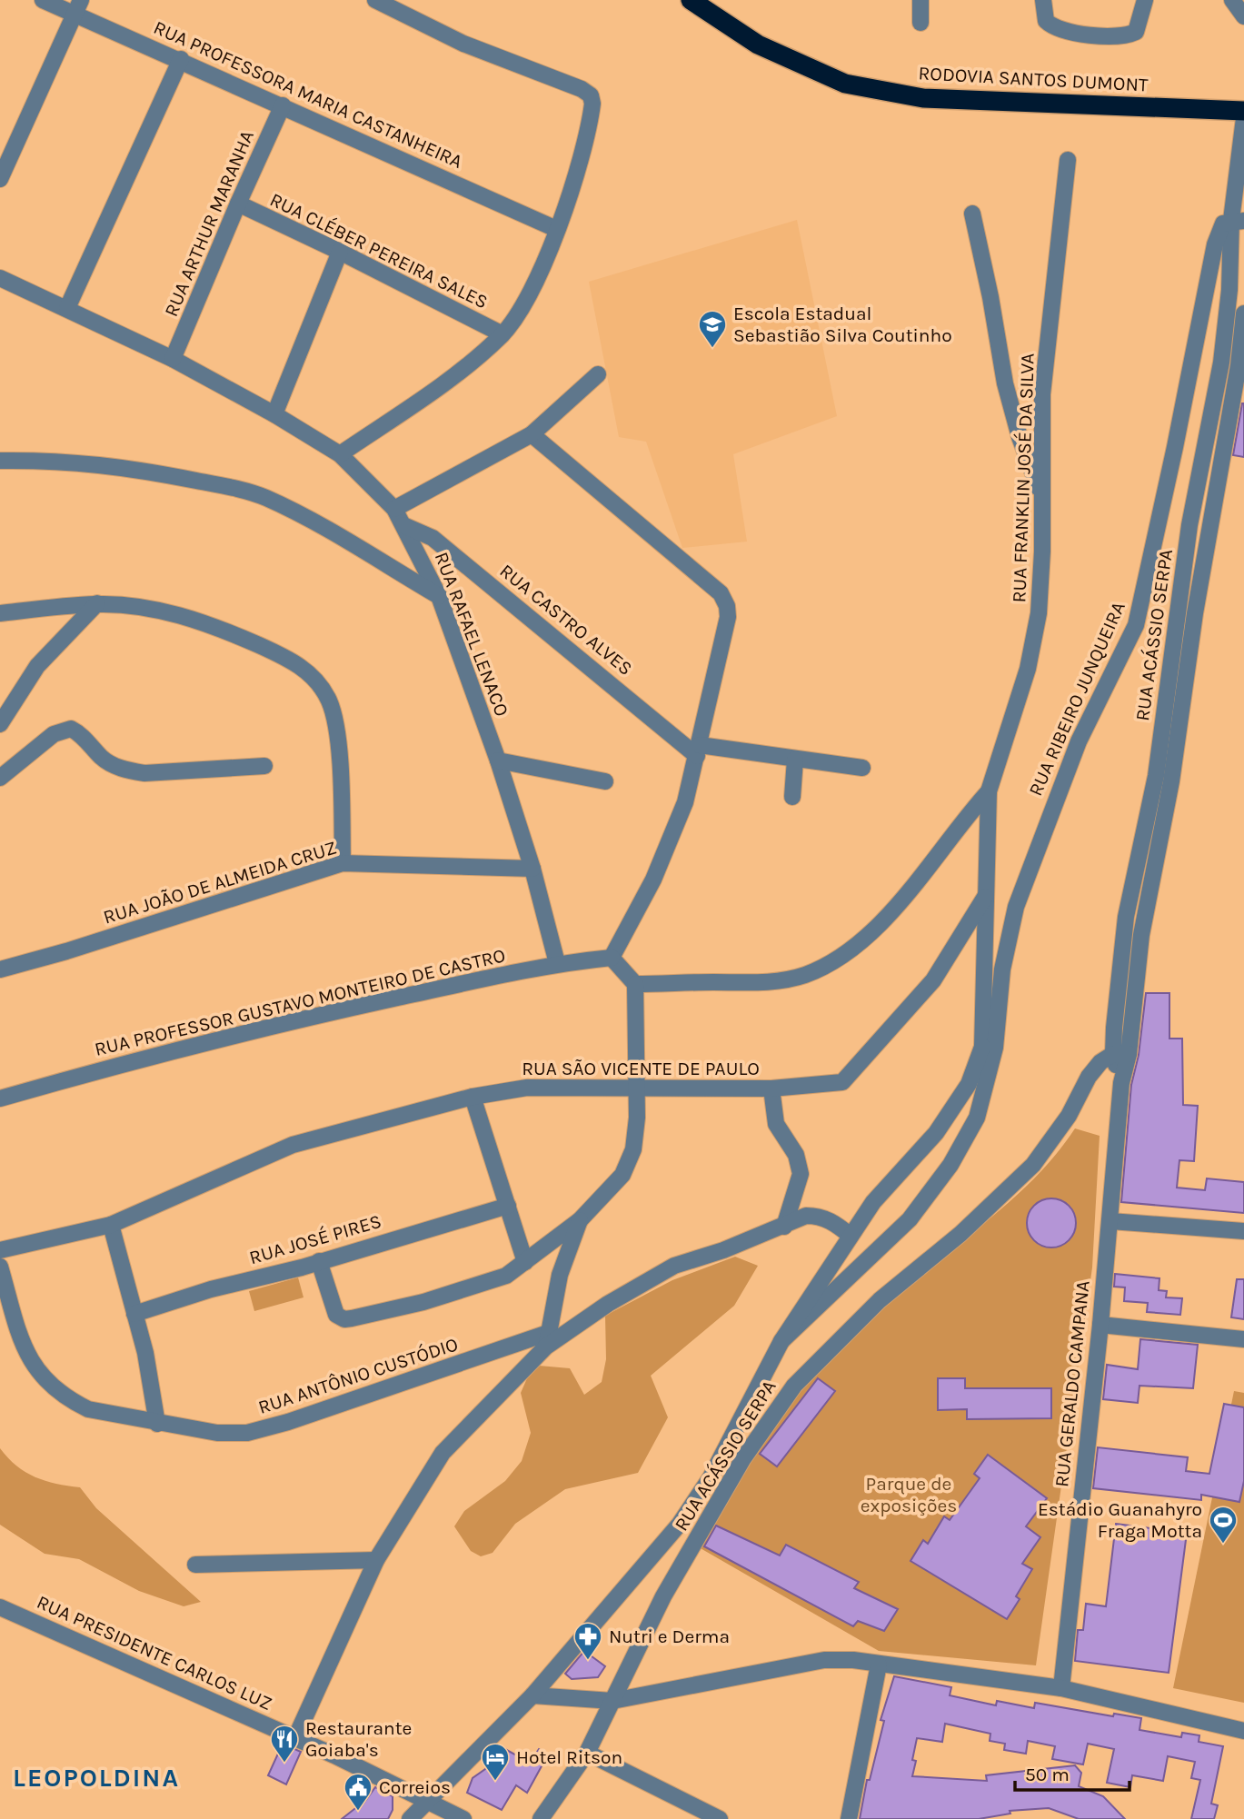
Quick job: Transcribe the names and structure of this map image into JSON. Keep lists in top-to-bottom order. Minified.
{"streets":{"highway":["RODOVIA SANTOS DUMONT"],"street":["RUA PROFESSORA MARIA CASTANHEIRA","RUA ARTHUR MARANHA","RUA CLÉBER PEREIRA SALES","RUA FRANKLIN JOSÉ DA SILVA","RUA CASTRO ALVES","RUA RAFAEL LENACO","RUA ACÁSSIO SERPA","RUA RIBEIRO JUNQUEIRA","RUA JOÃO DE ALMEIDA CRUZ","RUA PROFESSOR GUSTAVO MONTEIRO DE CASTRO","RUA SÃO VICENTE DE PAULO","RUA JOSÉ PIRES","RUA ANTÔNIO CUSTÓDIO","RUA GERALDO CAMPANA","RUA PRESIDENTE CARLOS LUZ"]},"crossings":[["RUA PROFESSORA MARIA CASTANHEIRA","RUA ARTHUR MARANHA"],["RUA ARTHUR MARANHA","RUA CLÉBER PEREIRA SALES"],["RUA ARTHUR MARANHA","RUA RAFAEL LENACO"],["RUA CASTRO ALVES","RUA RAFAEL LENACO"],["RUA RAFAEL LENACO","RUA JOÃO DE ALMEIDA CRUZ"],["RUA RAFAEL LENACO","RUA PROFESSOR GUSTAVO MONTEIRO DE CASTRO"],["RUA ACÁSSIO SERPA","RUA RIBEIRO JUNQUEIRA"],["RUA ACÁSSIO SERPA","RUA GERALDO CAMPANA"]],"districts":["LEOPOLDINA"],"parks":["Parque de exposições"],"places":{"school or university":["Escola Estadual Sebastião Silva Coutinho"],"sports":["Estádio Guanahyro Fraga Motta"],"pharmacy":["Nutri e Derma"],"restaurant":["Restaurante Goiaba's"],"hotel":["Hotel Ritson"],"public building":["Correios"]},"scale_bar":"50 m"}
